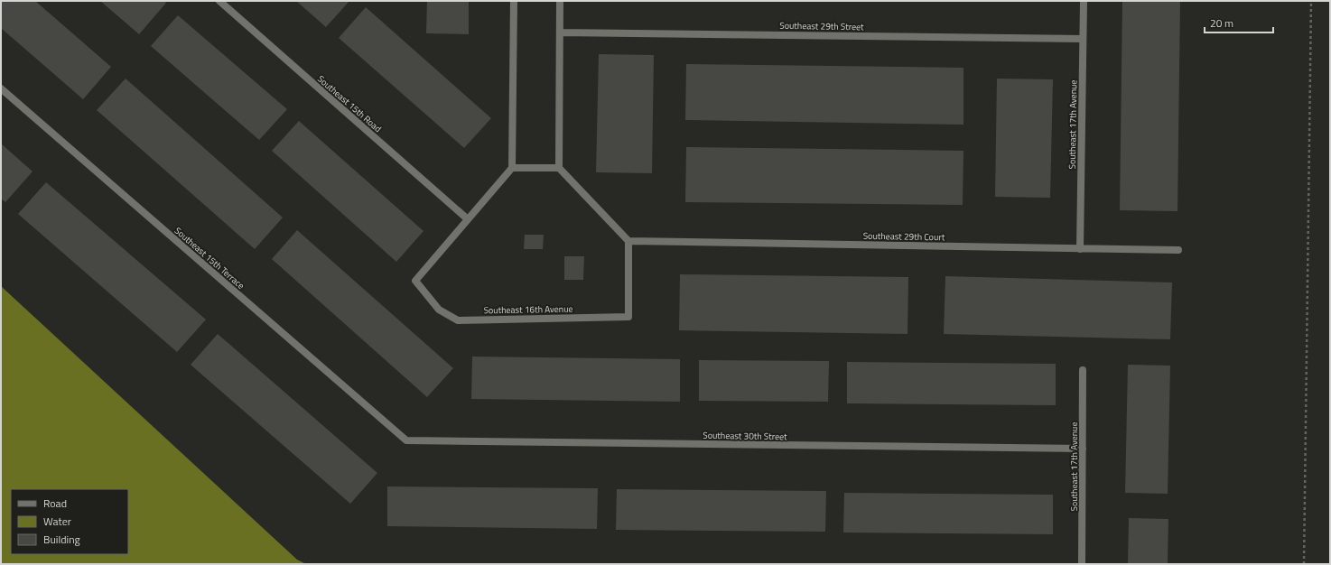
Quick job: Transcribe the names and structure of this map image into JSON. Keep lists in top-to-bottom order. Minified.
{"streets":{"street":["Southeast 29th Street","Southeast 15th Road","Southeast 17th Avenue","Southeast 29th Court","Southeast 15th Terrace","Southeast 16th Avenue","Southeast 30th Street"]},"crossings":[["Southeast 29th Street","Southeast 17th Avenue"],["Southeast 15th Road","Southeast 16th Avenue"],["Southeast 17th Avenue","Southeast 29th Court"],["Southeast 17th Avenue","Southeast 30th Street"],["Southeast 29th Court","Southeast 16th Avenue"],["Southeast 15th Terrace","Southeast 30th Street"]],"legend":["Road","Water","Building"],"scale_bar":"20 m"}
